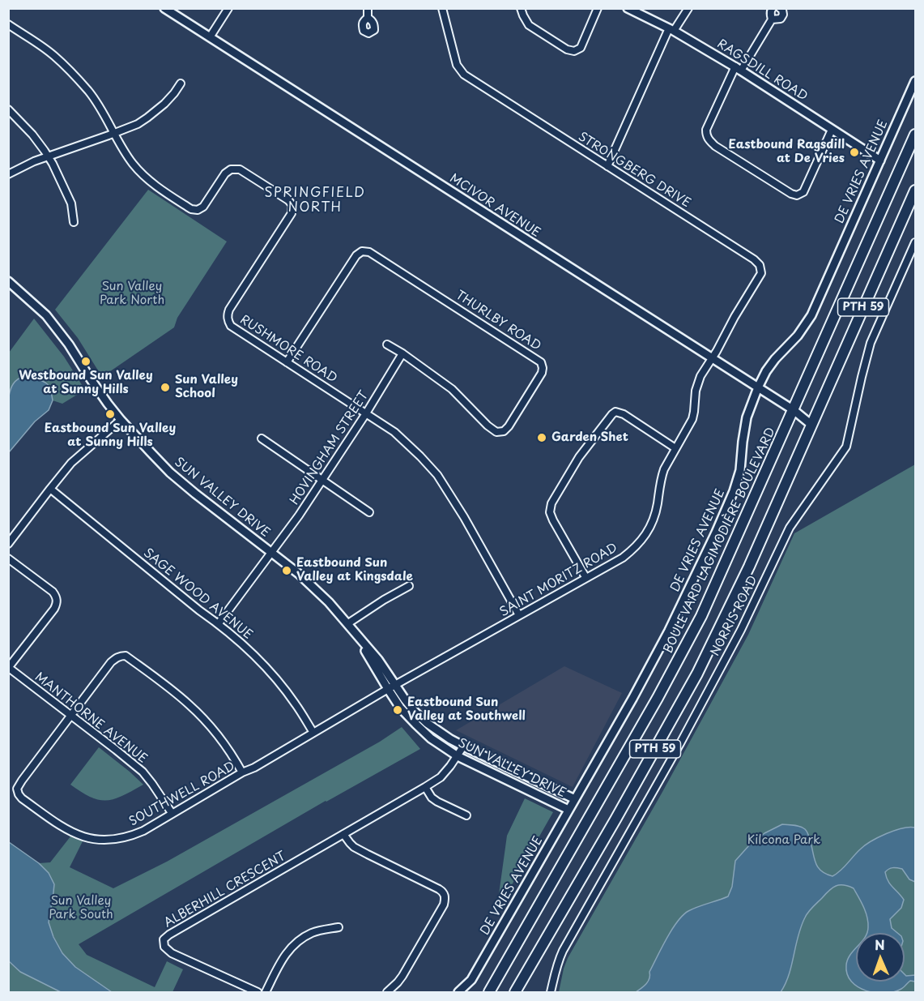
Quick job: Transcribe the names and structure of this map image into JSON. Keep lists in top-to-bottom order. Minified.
{"streets":{"main road":["PTH 59","BOULEVARD LAGIMODIÈRE BOULEVARD"],"street":["RAGSDILL ROAD","STRONGBERG DRIVE","DE VRIES AVENUE","MCIVOR AVENUE","THURLBY ROAD","RUSHMORE ROAD","HOVINGHAM STREET","SUN VALLEY DRIVE","SAINT MORITZ ROAD","SAGE WOOD AVENUE","NORRIS ROAD","MANTHORNE AVENUE","SOUTHWELL ROAD","ALBERHILL CRESCENT"]},"crossings":[["RAGSDILL ROAD","DE VRIES AVENUE"],["STRONGBERG DRIVE","MCIVOR AVENUE"],["STRONGBERG DRIVE","SAINT MORITZ ROAD"],["DE VRIES AVENUE","MCIVOR AVENUE"],["DE VRIES AVENUE","SUN VALLEY DRIVE"],["MCIVOR AVENUE","PTH 59"],["MCIVOR AVENUE","BOULEVARD LAGIMODIÈRE BOULEVARD"],["MCIVOR AVENUE","SAINT MORITZ ROAD"],["THURLBY ROAD","RUSHMORE ROAD"],["THURLBY ROAD","HOVINGHAM STREET"],["RUSHMORE ROAD","HOVINGHAM STREET"],["RUSHMORE ROAD","SAINT MORITZ ROAD"],["HOVINGHAM STREET","SUN VALLEY DRIVE"],["HOVINGHAM STREET","SAGE WOOD AVENUE"],["SUN VALLEY DRIVE","SAINT MORITZ ROAD"],["SUN VALLEY DRIVE","SOUTHWELL ROAD"],["SUN VALLEY DRIVE","ALBERHILL CRESCENT"],["SAINT MORITZ ROAD","SOUTHWELL ROAD"],["SAGE WOOD AVENUE","SOUTHWELL ROAD"],["MANTHORNE AVENUE","SOUTHWELL ROAD"]],"districts":["SPRINGFIELD NORTH"],"parks":["Sun Valley Park North","Kilcona Park","Sun Valley Park South"],"places":["Eastbound Ragsdill at De Vries","Westbound Sun Valley at Sunny Hills","Sun Valley School","Eastbound Sun Valley at Sunny Hills","Garden Shet","Eastbound Sun Valley at Kingsdale","Eastbound Sun Valley at Southwell"],"north":"top"}
